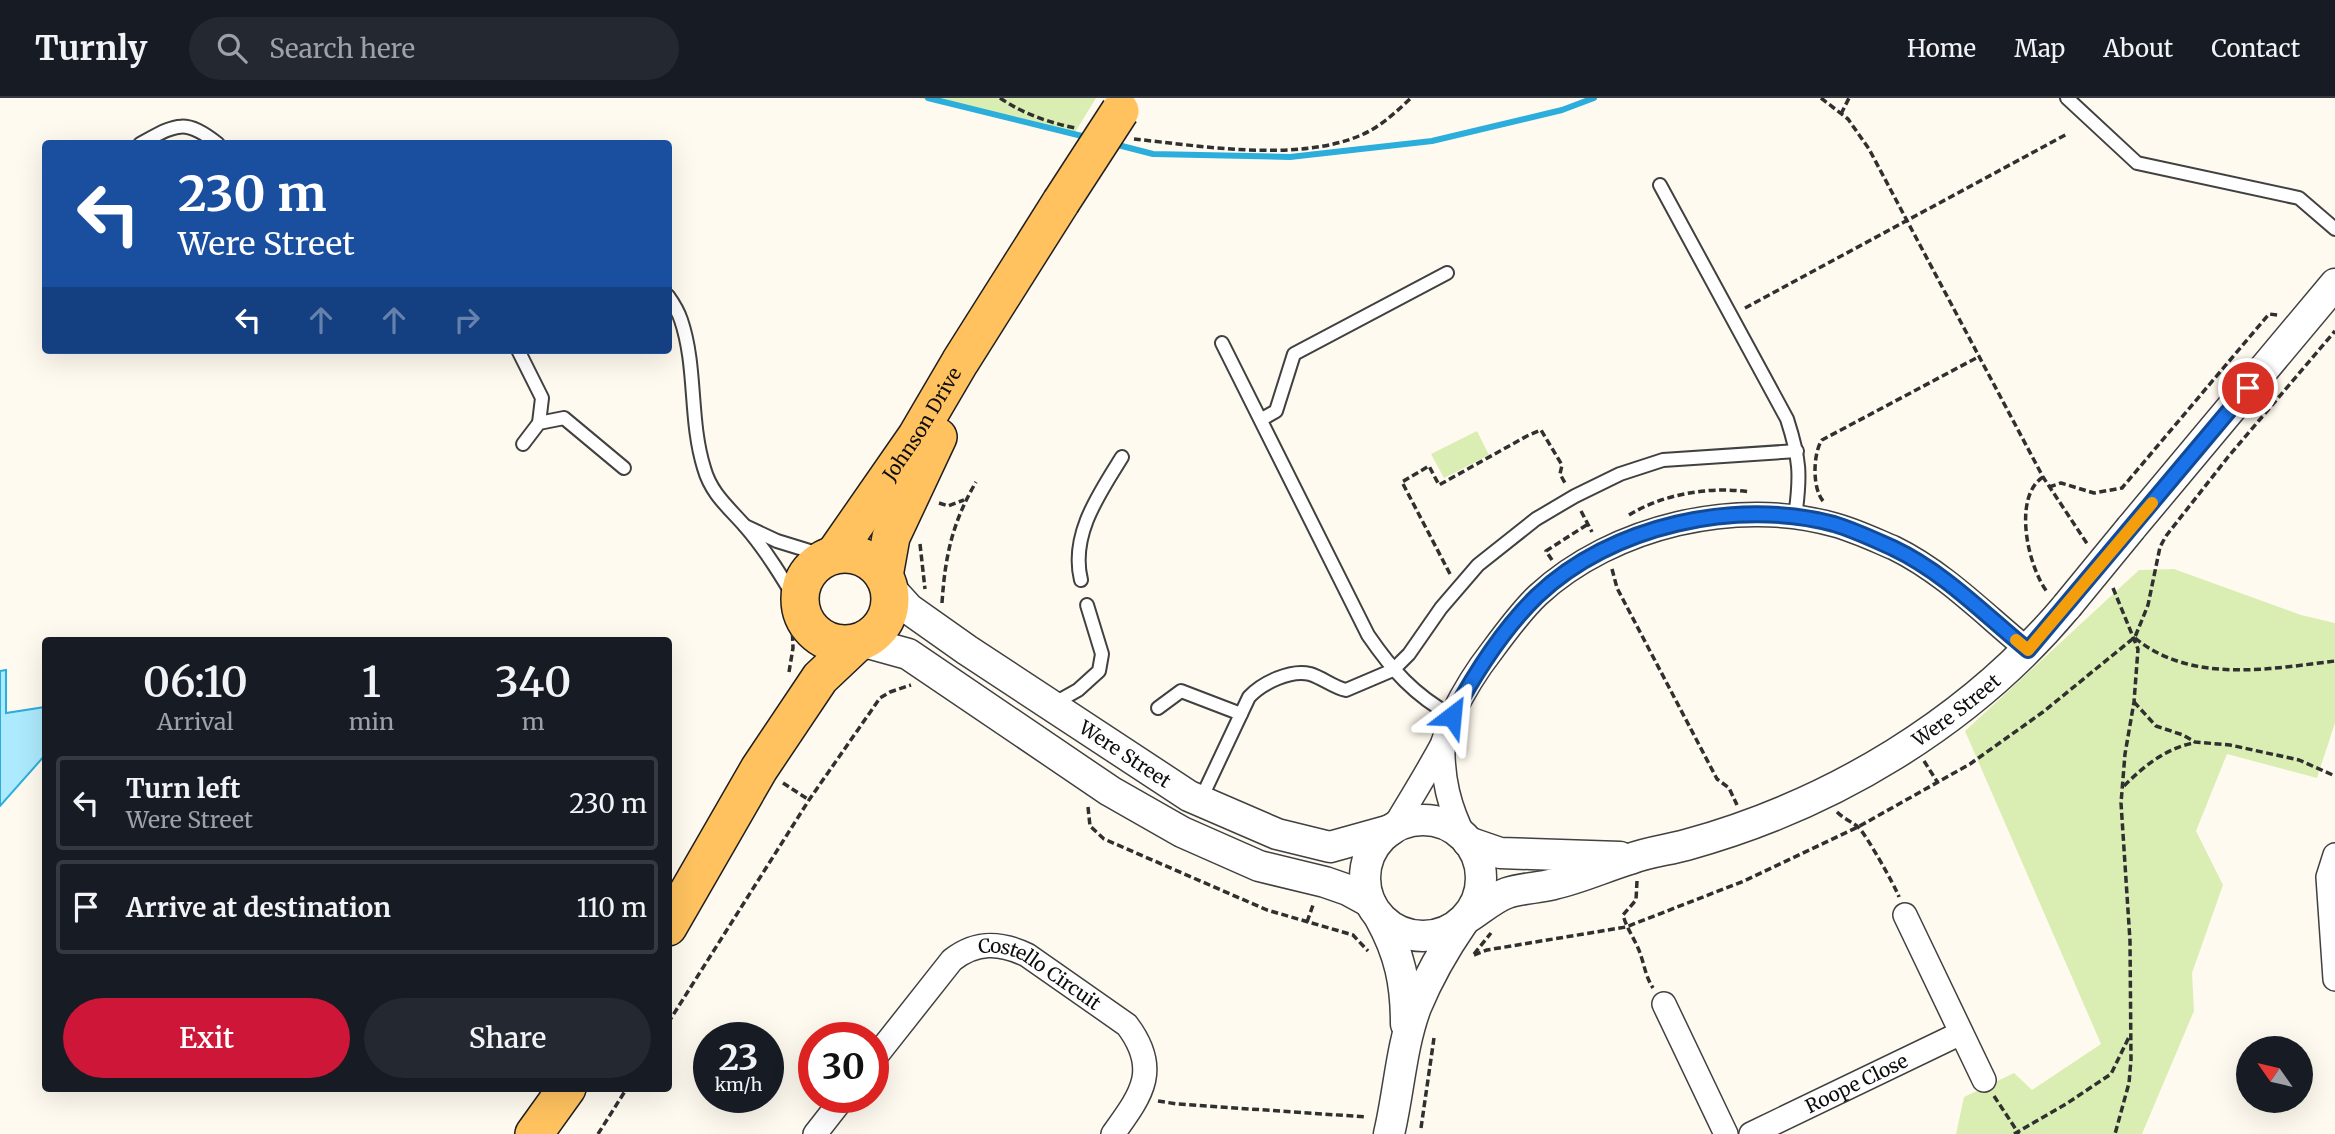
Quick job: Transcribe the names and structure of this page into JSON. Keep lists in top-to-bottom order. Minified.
{"streets":{"main road":["Johnson Drive"],"street":["Were Street","Costello Circuit","Roope Close"]},"crossings":[["Johnson Drive","Were Street"]],"north":"top left","page":{"header":"Turnly","search":"Search here","nav":["Home","Map","About","Contact"],"turn":["230 m","Were Street"],"eta":["06:10","Arrival","1","min","340","m"],"list":[{"name":"Turn left","note":"Were Street","value":"230 m"},{"name":"Arrive at destination","value":"110 m"}],"buttons":["Exit","Share"],"speed":"23 km/h","limit":"30"}}
